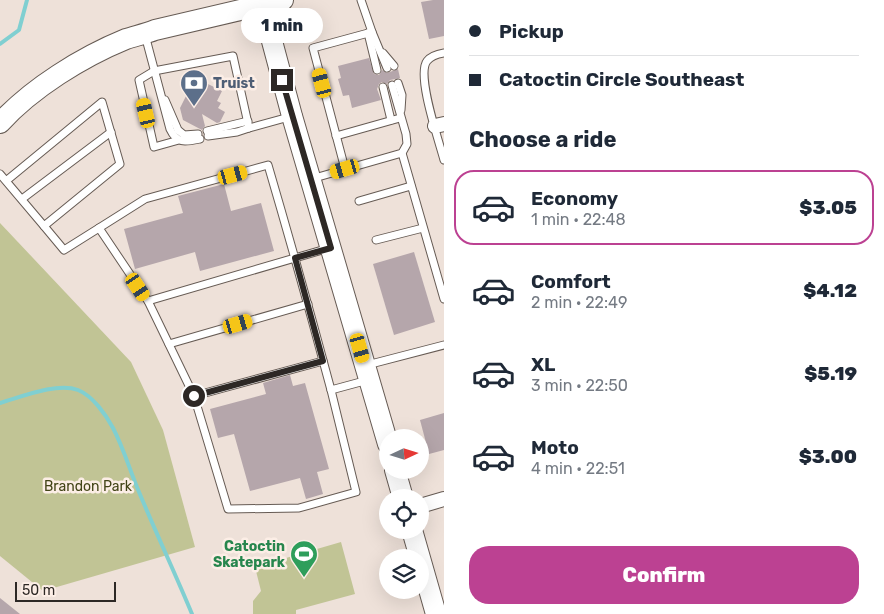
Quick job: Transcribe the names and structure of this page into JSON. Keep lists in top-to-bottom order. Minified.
{"parks":["Brandon Park"],"places":{"bank":["Truist"],"sports":["Catoctin Skatepark"]},"scale_bar":"50 m","north":"right","page":{"banner":["Pickup","Catoctin Circle Southeast"],"bubble":"1 min","heading":"Choose a ride","list":[{"name":"Economy","note":"1 min · 22:48","value":"$3.05"},{"name":"Comfort","note":"2 min · 22:49","value":"$4.12"},{"name":"XL","note":"3 min · 22:50","value":"$5.19"},{"name":"Moto","note":"4 min · 22:51","value":"$3.00"}],"buttons":"Confirm","scale":"50 m"}}
